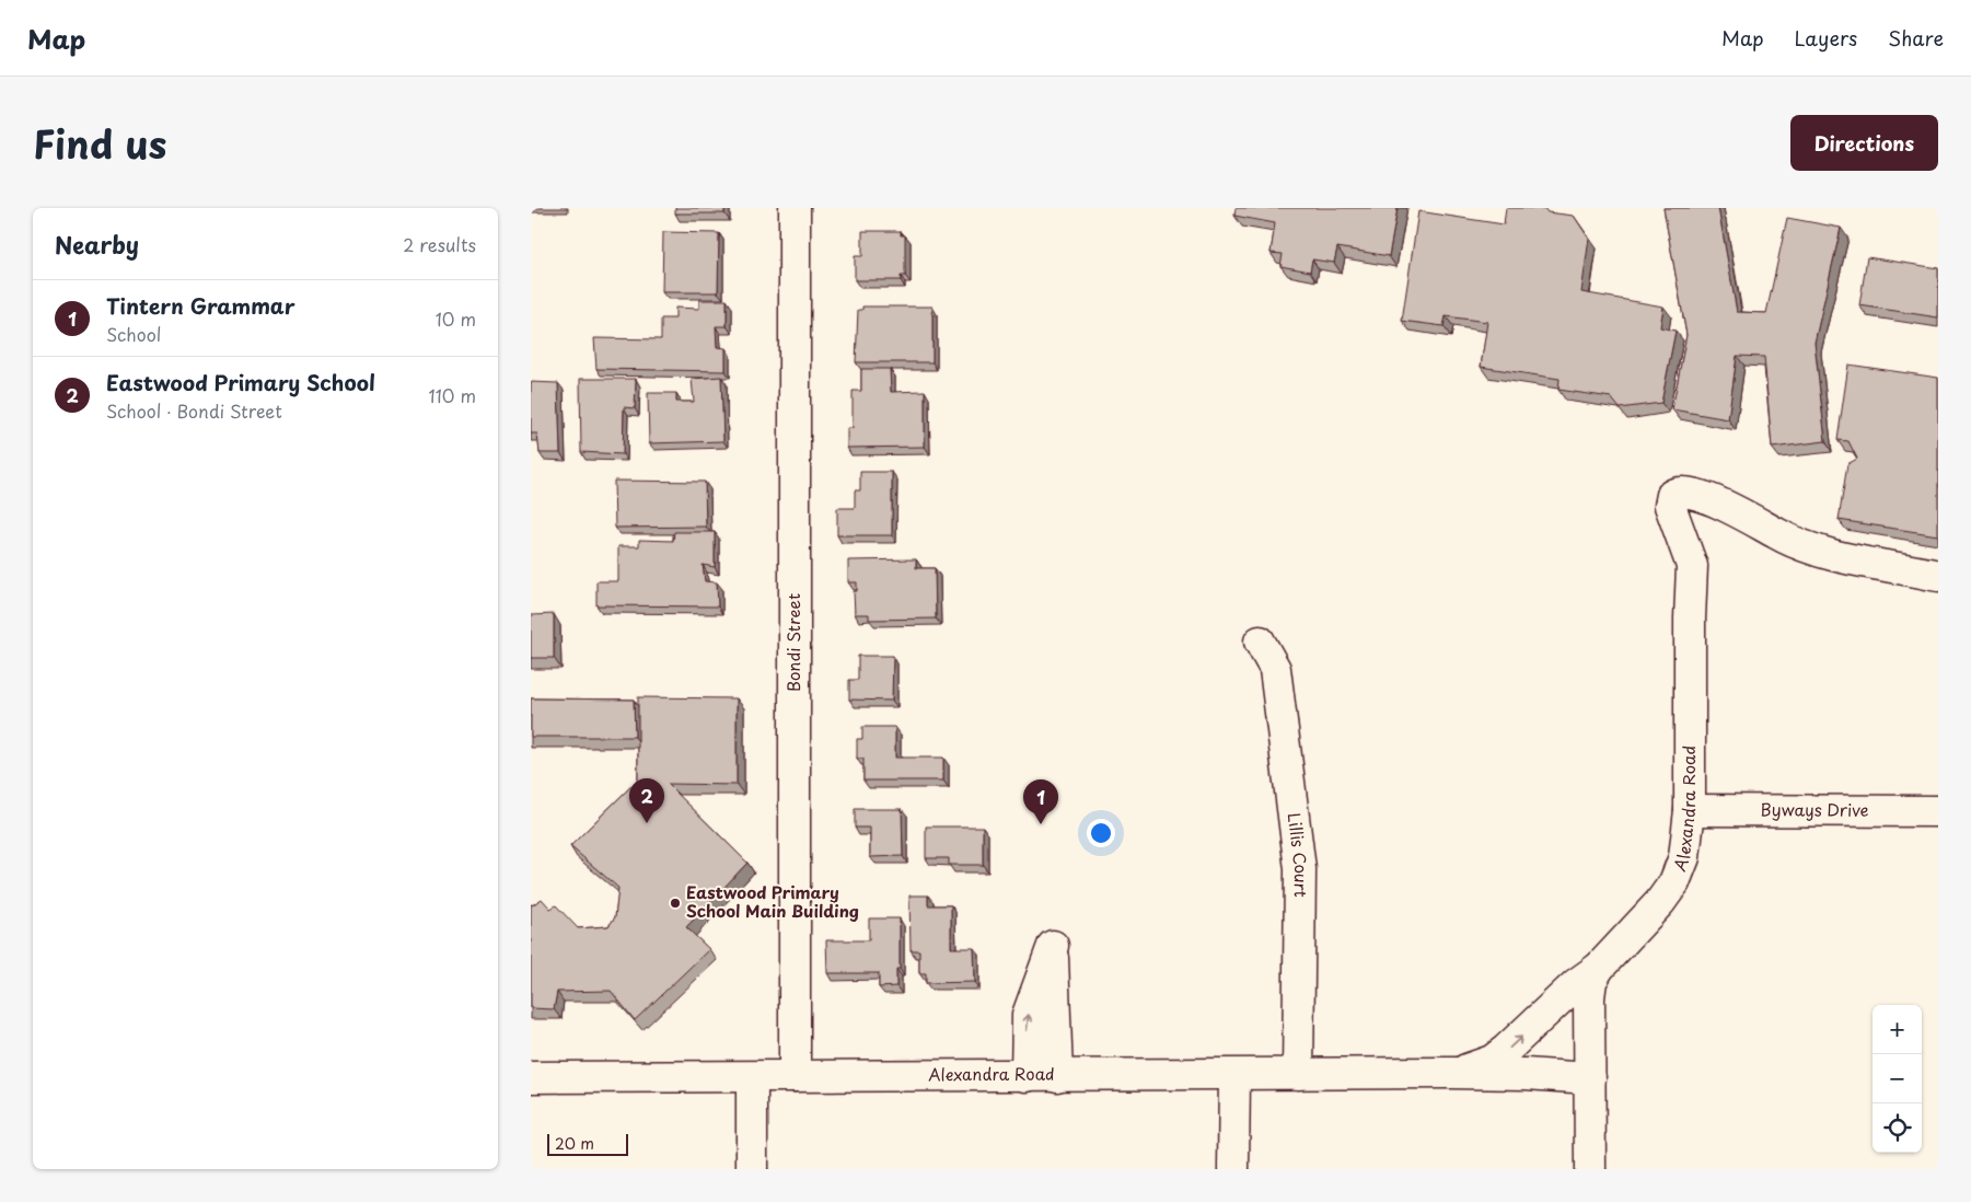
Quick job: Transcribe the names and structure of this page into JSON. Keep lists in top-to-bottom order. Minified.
{"streets":{"street":["Bondi Street","Alexandra Road","Byways Drive","Lillis Court"]},"crossings":[["Bondi Street","Alexandra Road"],["Alexandra Road","Byways Drive"],["Alexandra Road","Lillis Court"]],"places":["Eastwood Primary School Main Building"],"scale_bar":"20 m","page":{"header":"Map","nav":["Map","Layers","Share"],"title":"Find us","buttons":"Directions","heading":["Nearby","2 results"],"list":[{"mark":"1","name":"Tintern Grammar","note":"School","value":"10 m"},{"mark":"2","name":"Eastwood Primary School","note":"School · Bondi Street","value":"110 m"}],"pins":["2","1"],"map_buttons":["+","−"],"scale":"20 m"}}
